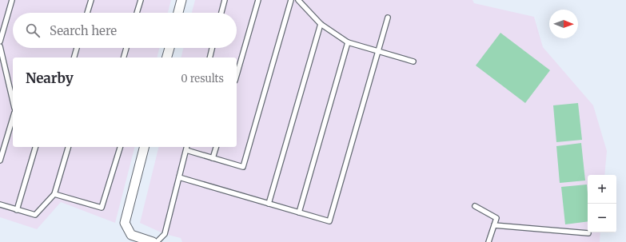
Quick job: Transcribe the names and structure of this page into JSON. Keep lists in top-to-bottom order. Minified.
{"north":"right","page":{"search":"Search here","heading":["Nearby","0 results"],"map_buttons":["+","−"]}}
